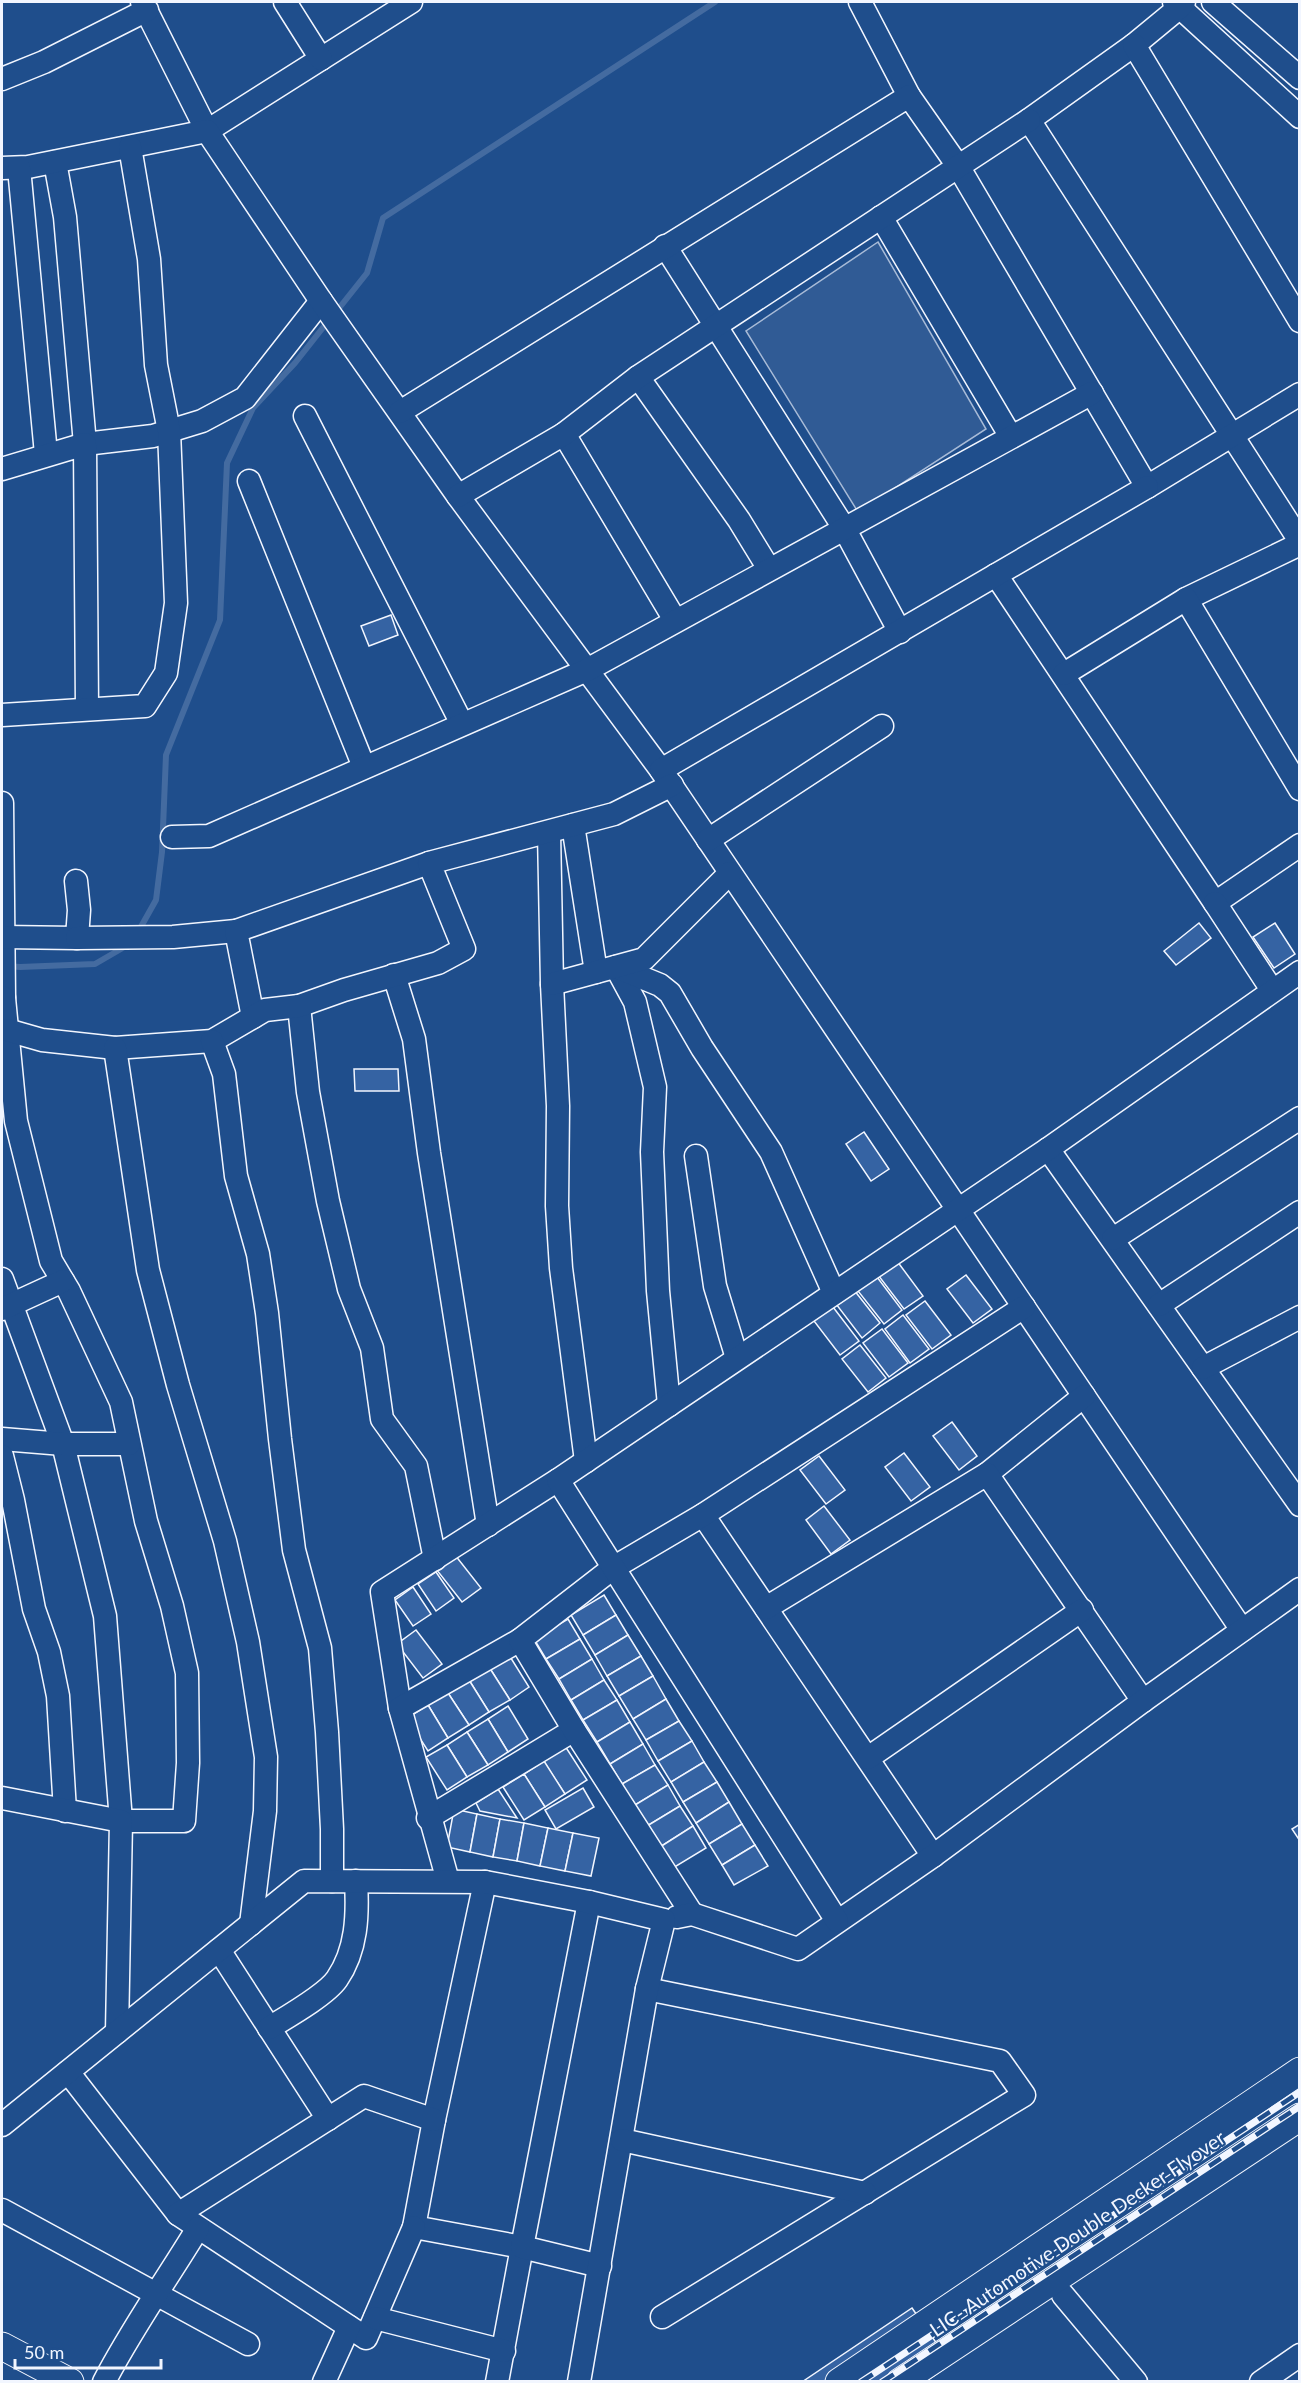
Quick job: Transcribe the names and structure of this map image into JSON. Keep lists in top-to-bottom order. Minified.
{"streets":{"main road":["LIC- Automotive Double Decker Flyover"]},"scale_bar":"50 m"}
